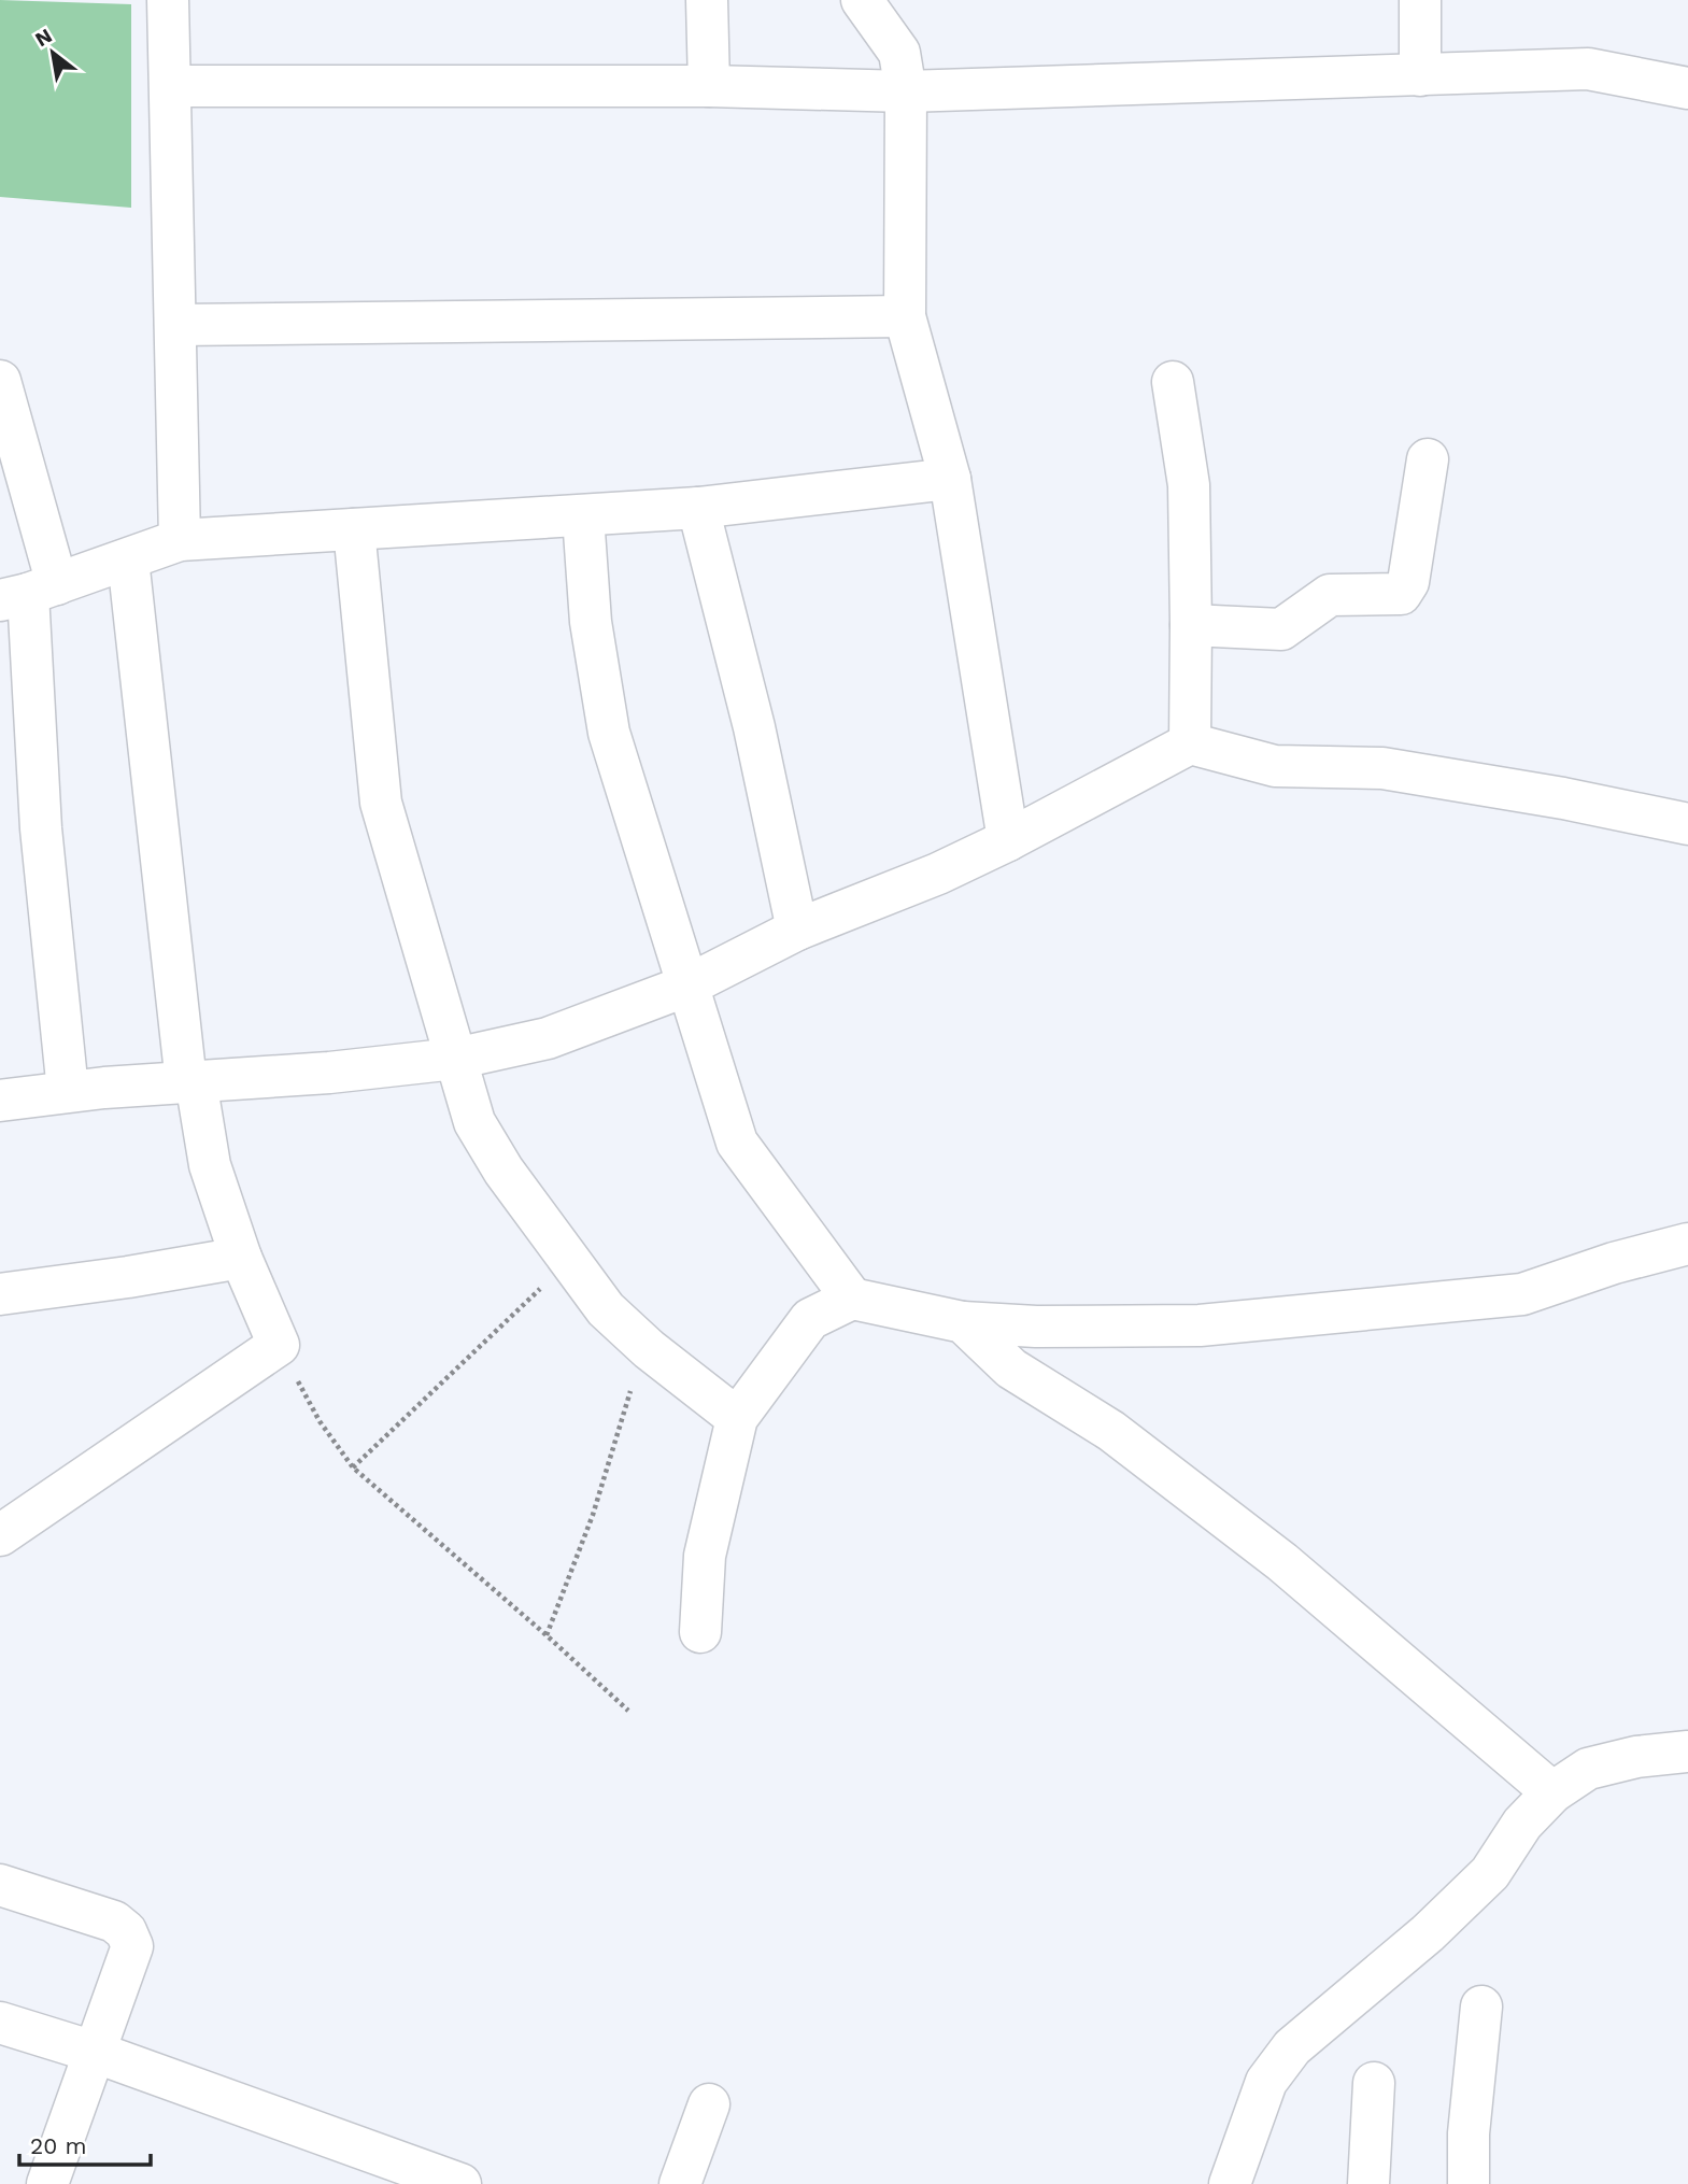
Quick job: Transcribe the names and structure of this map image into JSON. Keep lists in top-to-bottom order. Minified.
{"scale_bar":"20 m","north":"top left"}
